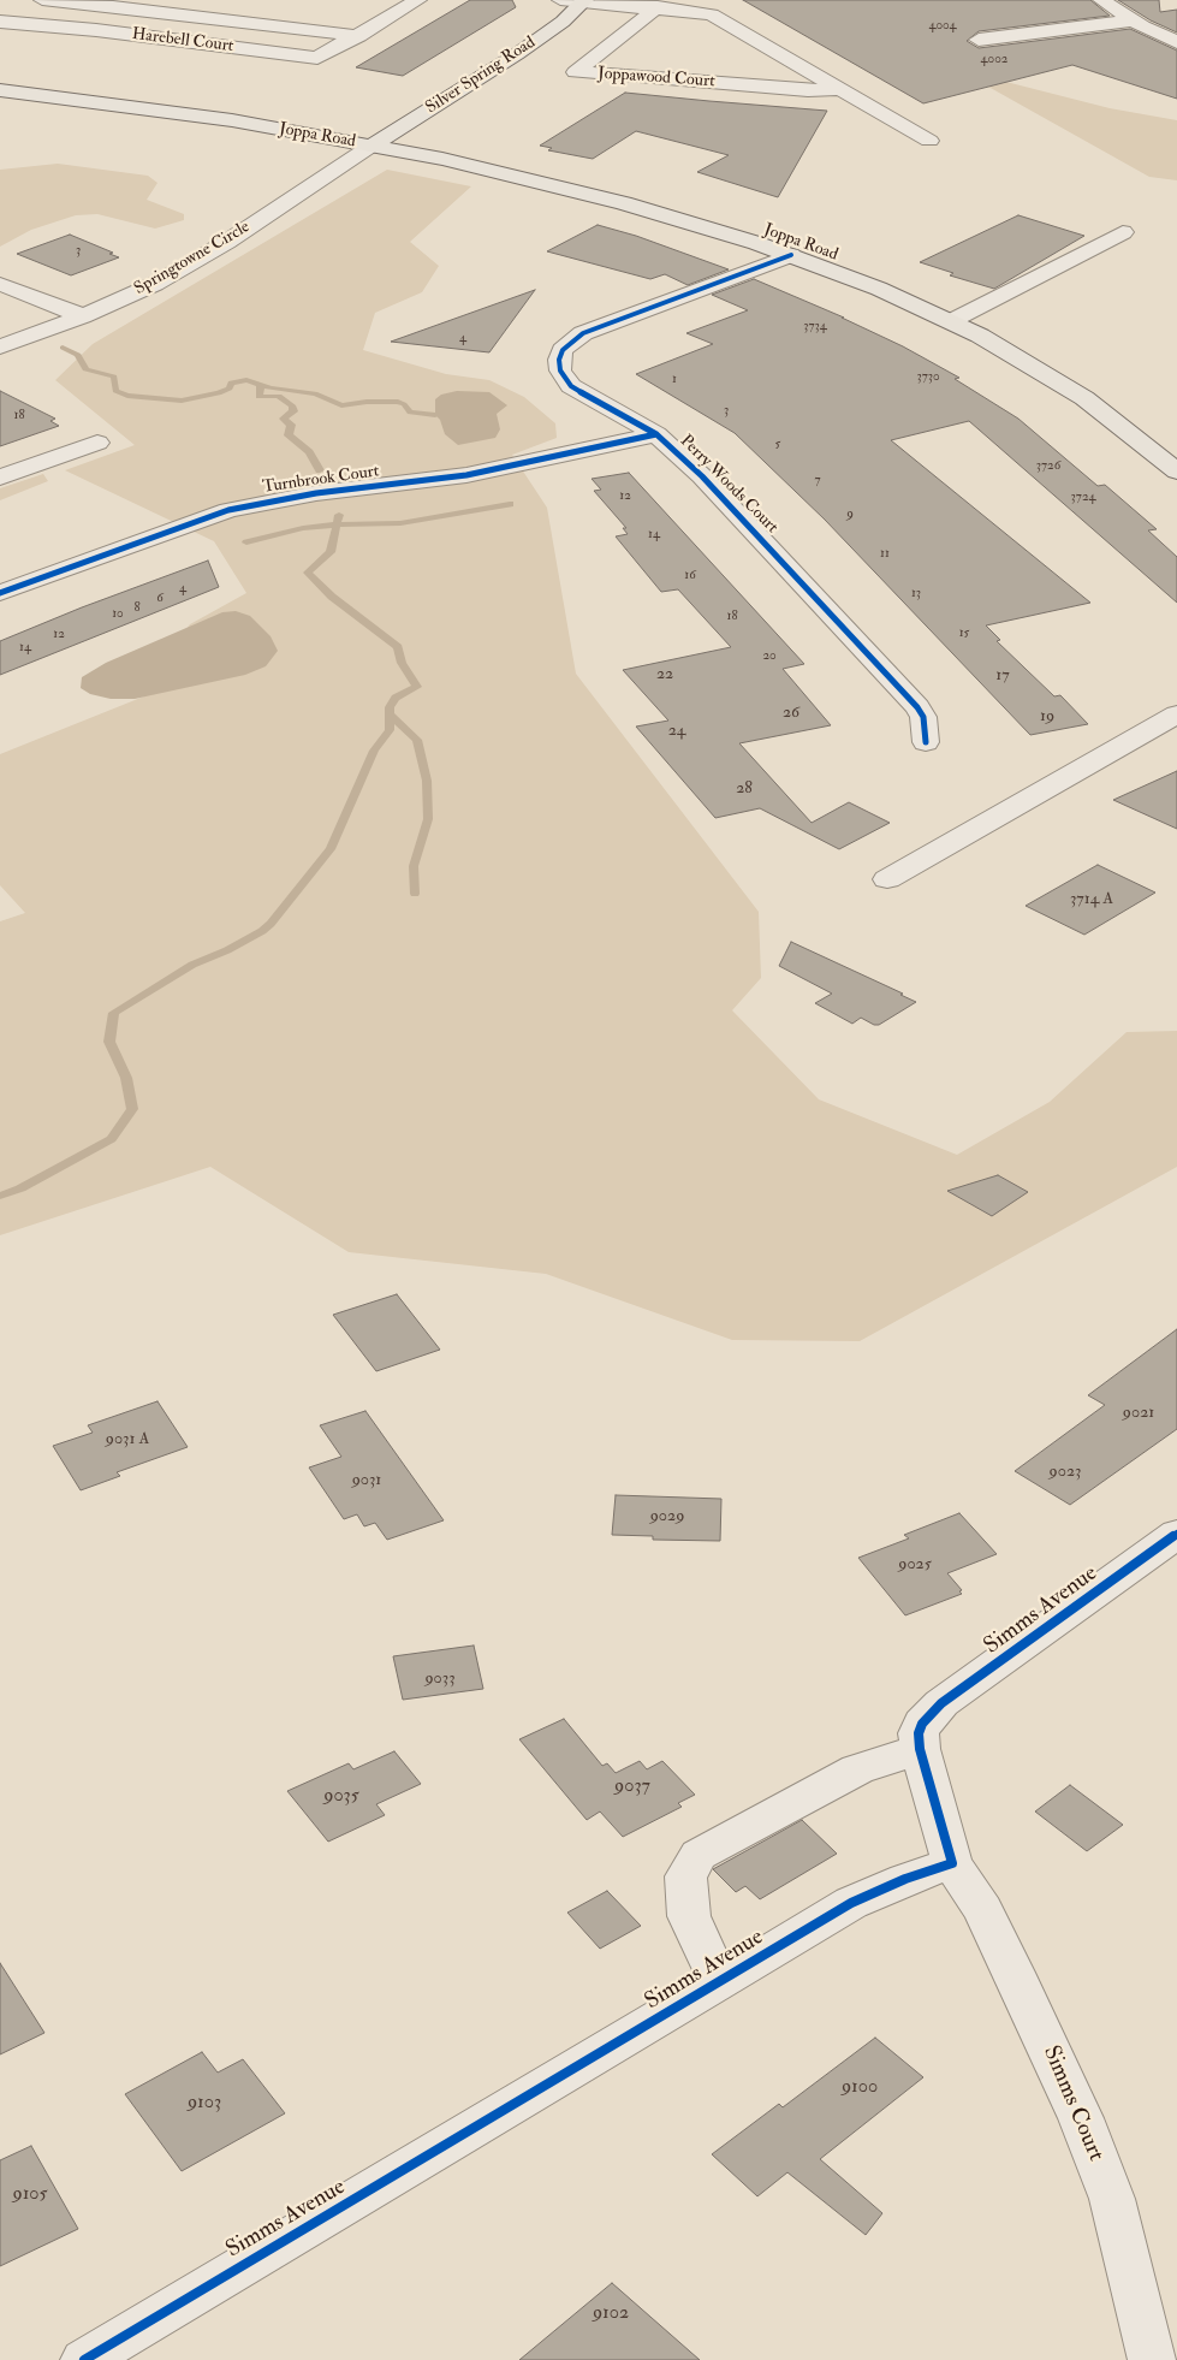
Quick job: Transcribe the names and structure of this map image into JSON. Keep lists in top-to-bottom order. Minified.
{"streets":{"main road":["Silver Spring Road","Joppa Road"],"street":["Harebell Court","Joppawood Court","Springtowne Circle","Turnbrook Court","Perry Woods Court","Simms Avenue","Simms Court"]},"crossings":[["Silver Spring Road","Joppa Road"],["Silver Spring Road","Springtowne Circle"],["Joppa Road","Springtowne Circle"],["Joppa Road","Perry Woods Court"],["Turnbrook Court","Perry Woods Court"],["Simms Avenue","Simms Court"]],"house_numbers":["4004","4002","3","3734","4","3730","1","3","18","5","3726","7","12","3724","9","14","11","16","4","13","6","8","10","18","15","12","14","20","22","17","26","19","24","28","3714 A","9021","9031 A","9023","9031","9029","9025","9033","9037","9035","9100","9103","9105","9102"]}
